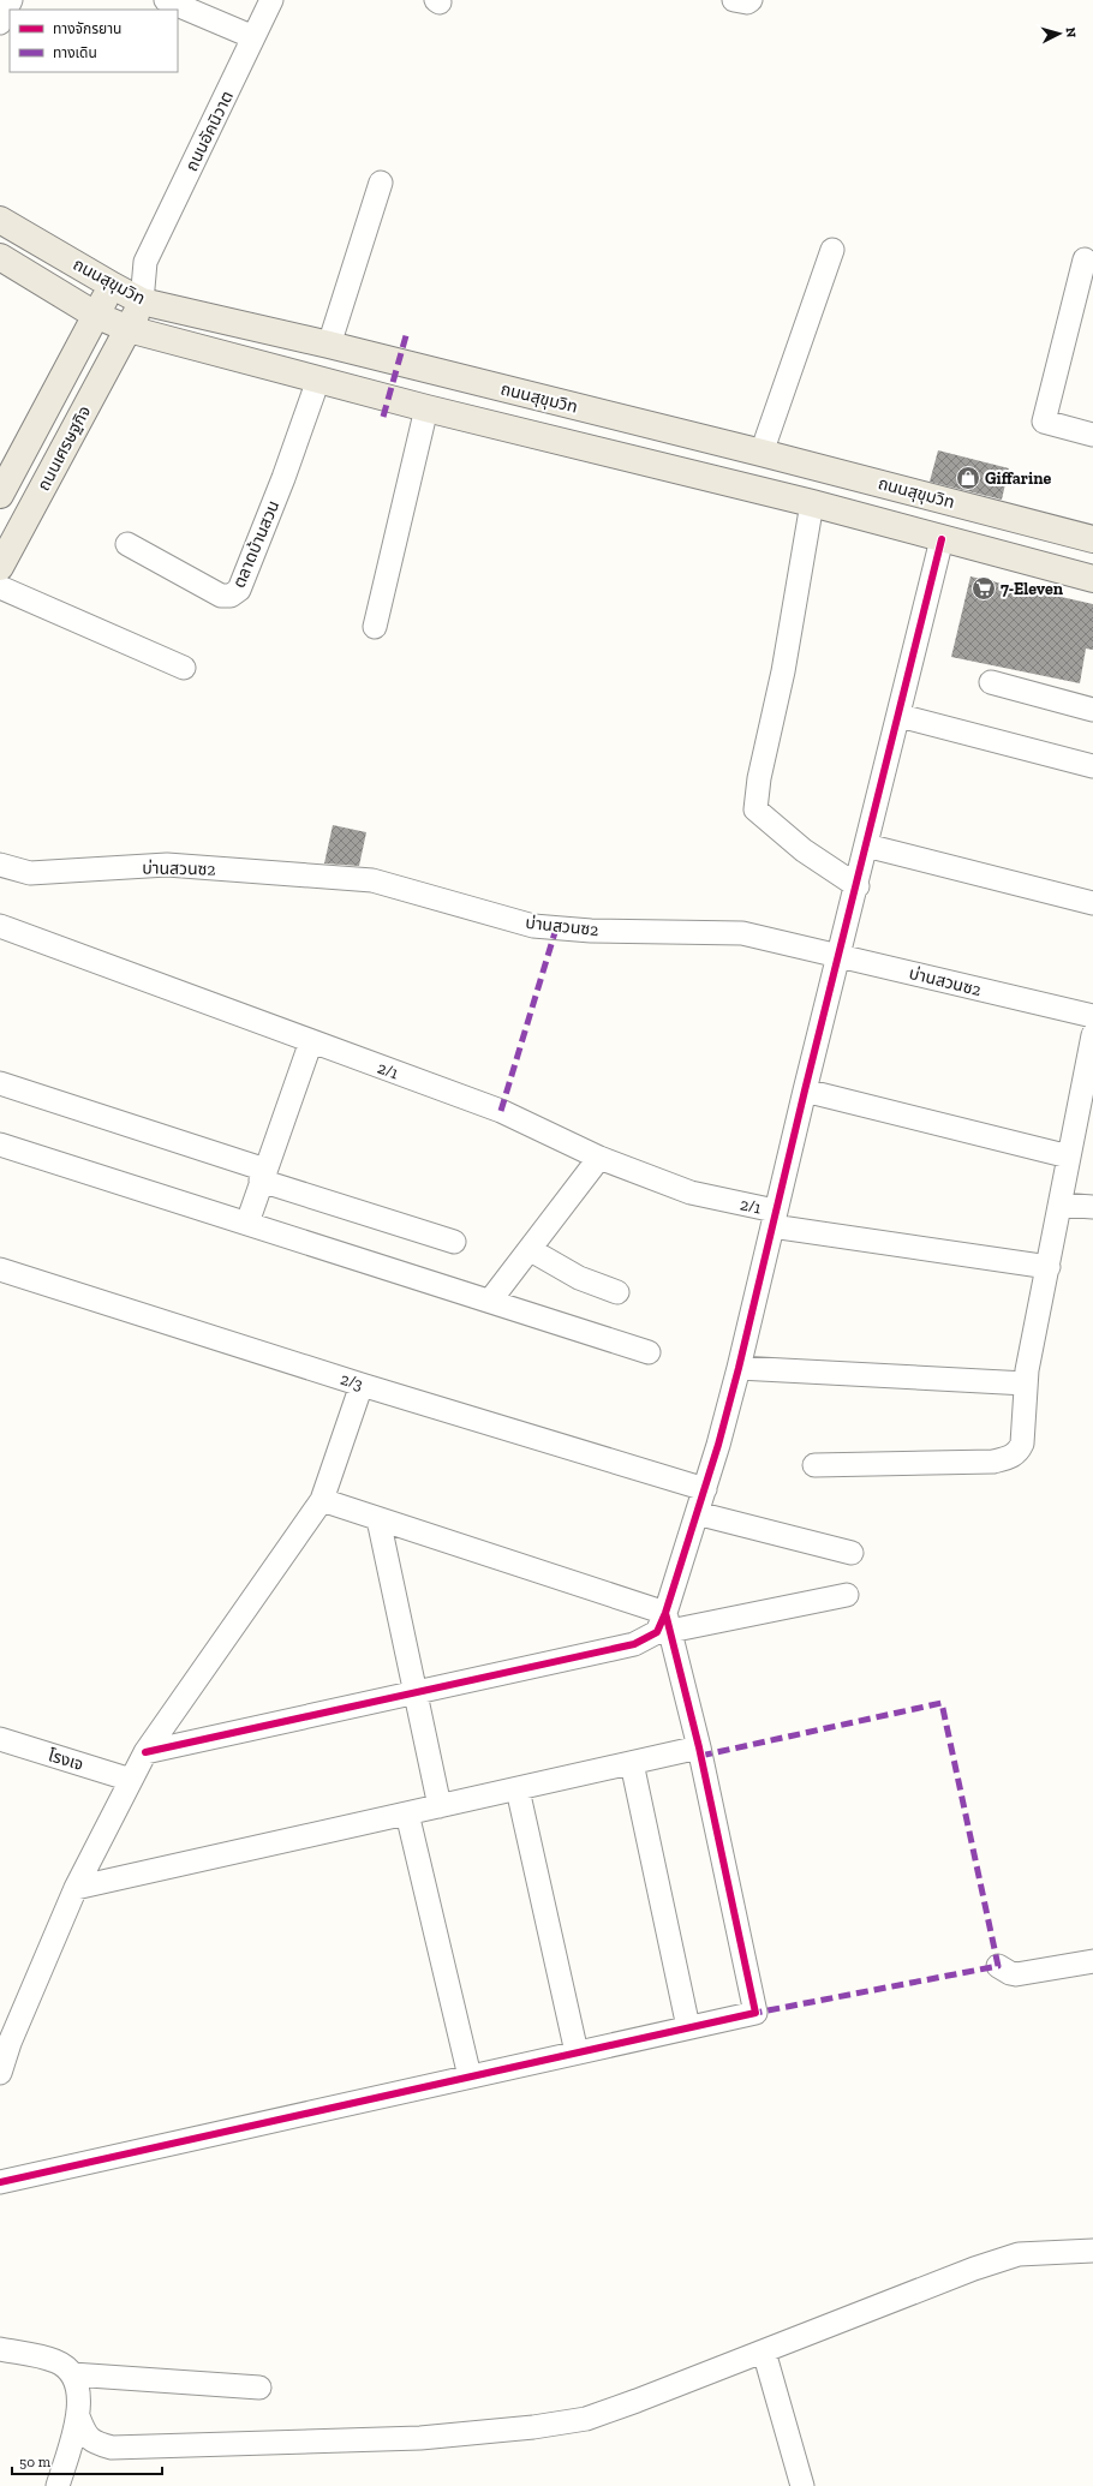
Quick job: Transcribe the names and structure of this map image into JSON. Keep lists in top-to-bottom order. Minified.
{"streets":{"main road":["ถนนสุขุมวิท","ถนนเศรษฐกิจ"],"street":["ถนนอัคนิวาต","ตลาดบ้านสวน","บ่านสวนซ2","2/1","2/3","โรงเจ"]},"crossings":[["ถนนอัคนิวาต","ถนนสุขุมวิท"],["ถนนอัคนิวาต","ถนนเศรษฐกิจ"],["ถนนสุขุมวิท","ถนนเศรษฐกิจ"],["ถนนสุขุมวิท","ตลาดบ้านสวน"]],"places":{"shop":["Giffarine"],"supermarket":["7-Eleven"]},"legend":["ทางจักรยาน","ทางเดิน"],"scale_bar":"50 m","north":"right"}
